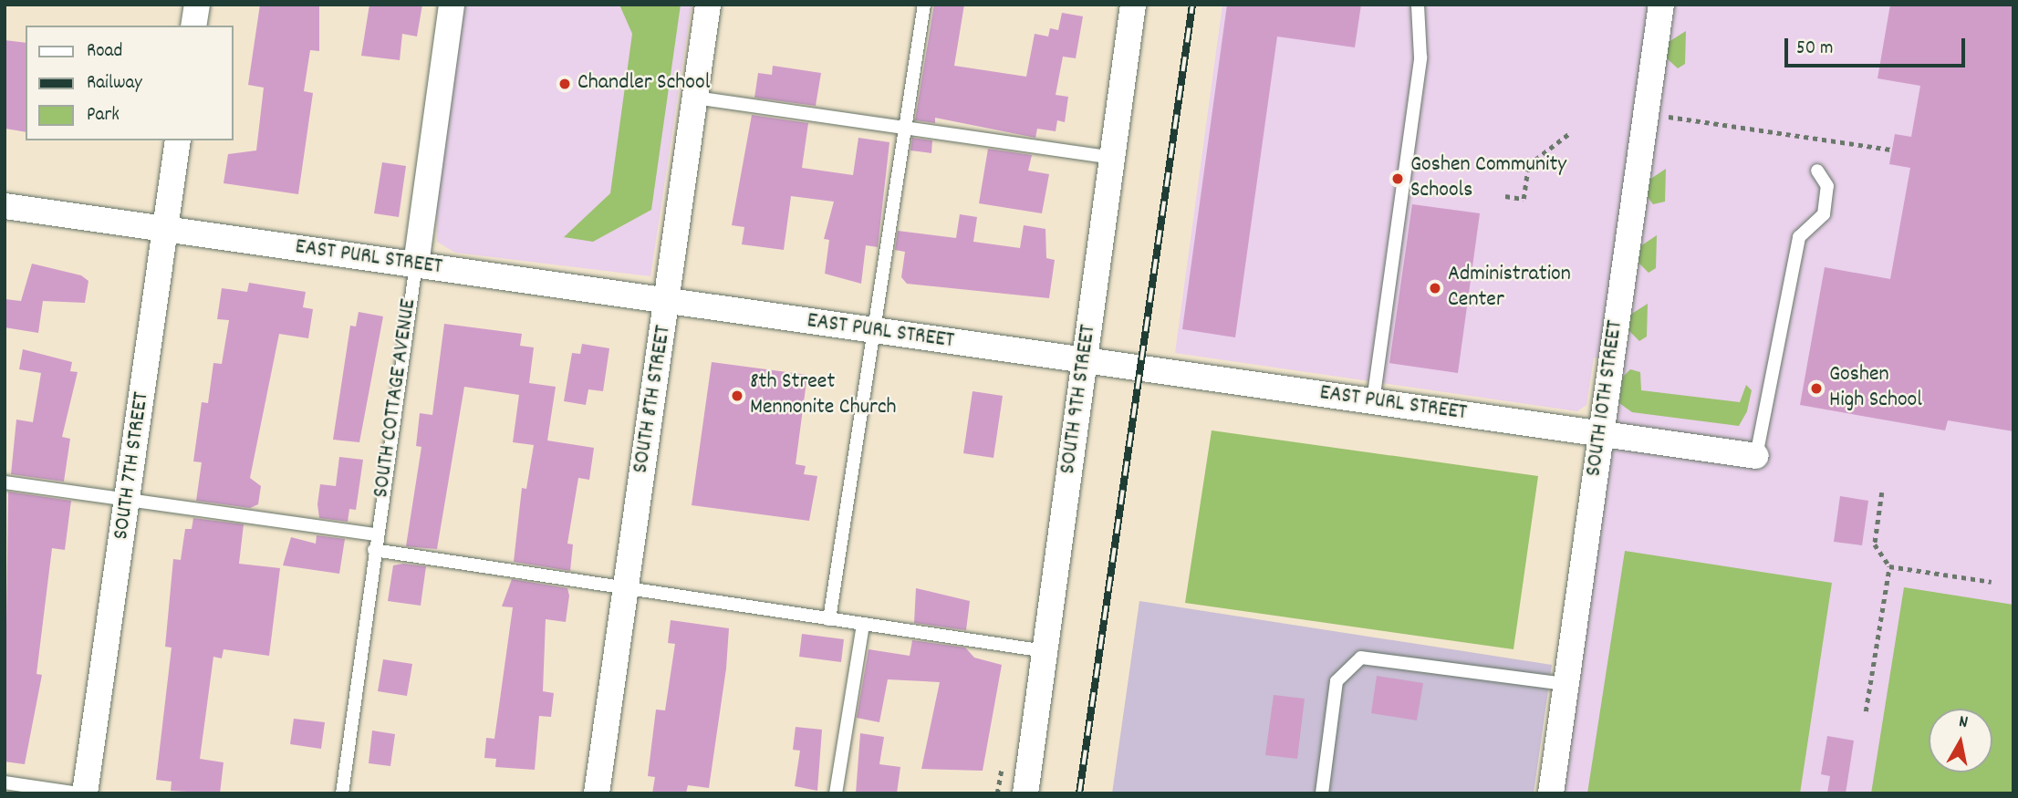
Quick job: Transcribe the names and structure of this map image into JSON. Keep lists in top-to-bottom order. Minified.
{"streets":{"street":["EAST PURL STREET","SOUTH COTTAGE AVENUE","SOUTH 10TH STREET","SOUTH 8TH STREET","SOUTH 9TH STREET","SOUTH 7TH STREET"]},"crossings":[["EAST PURL STREET","SOUTH COTTAGE AVENUE"],["EAST PURL STREET","SOUTH 10TH STREET"],["EAST PURL STREET","SOUTH 8TH STREET"],["EAST PURL STREET","SOUTH 9TH STREET"],["EAST PURL STREET","SOUTH 7TH STREET"]],"places":["Chandler School","Goshen Community Schools","Administration Center","Goshen High School","8th Street Mennonite Church"],"legend":["Road","Railway","Park"],"scale_bar":"50 m","north":"top"}
